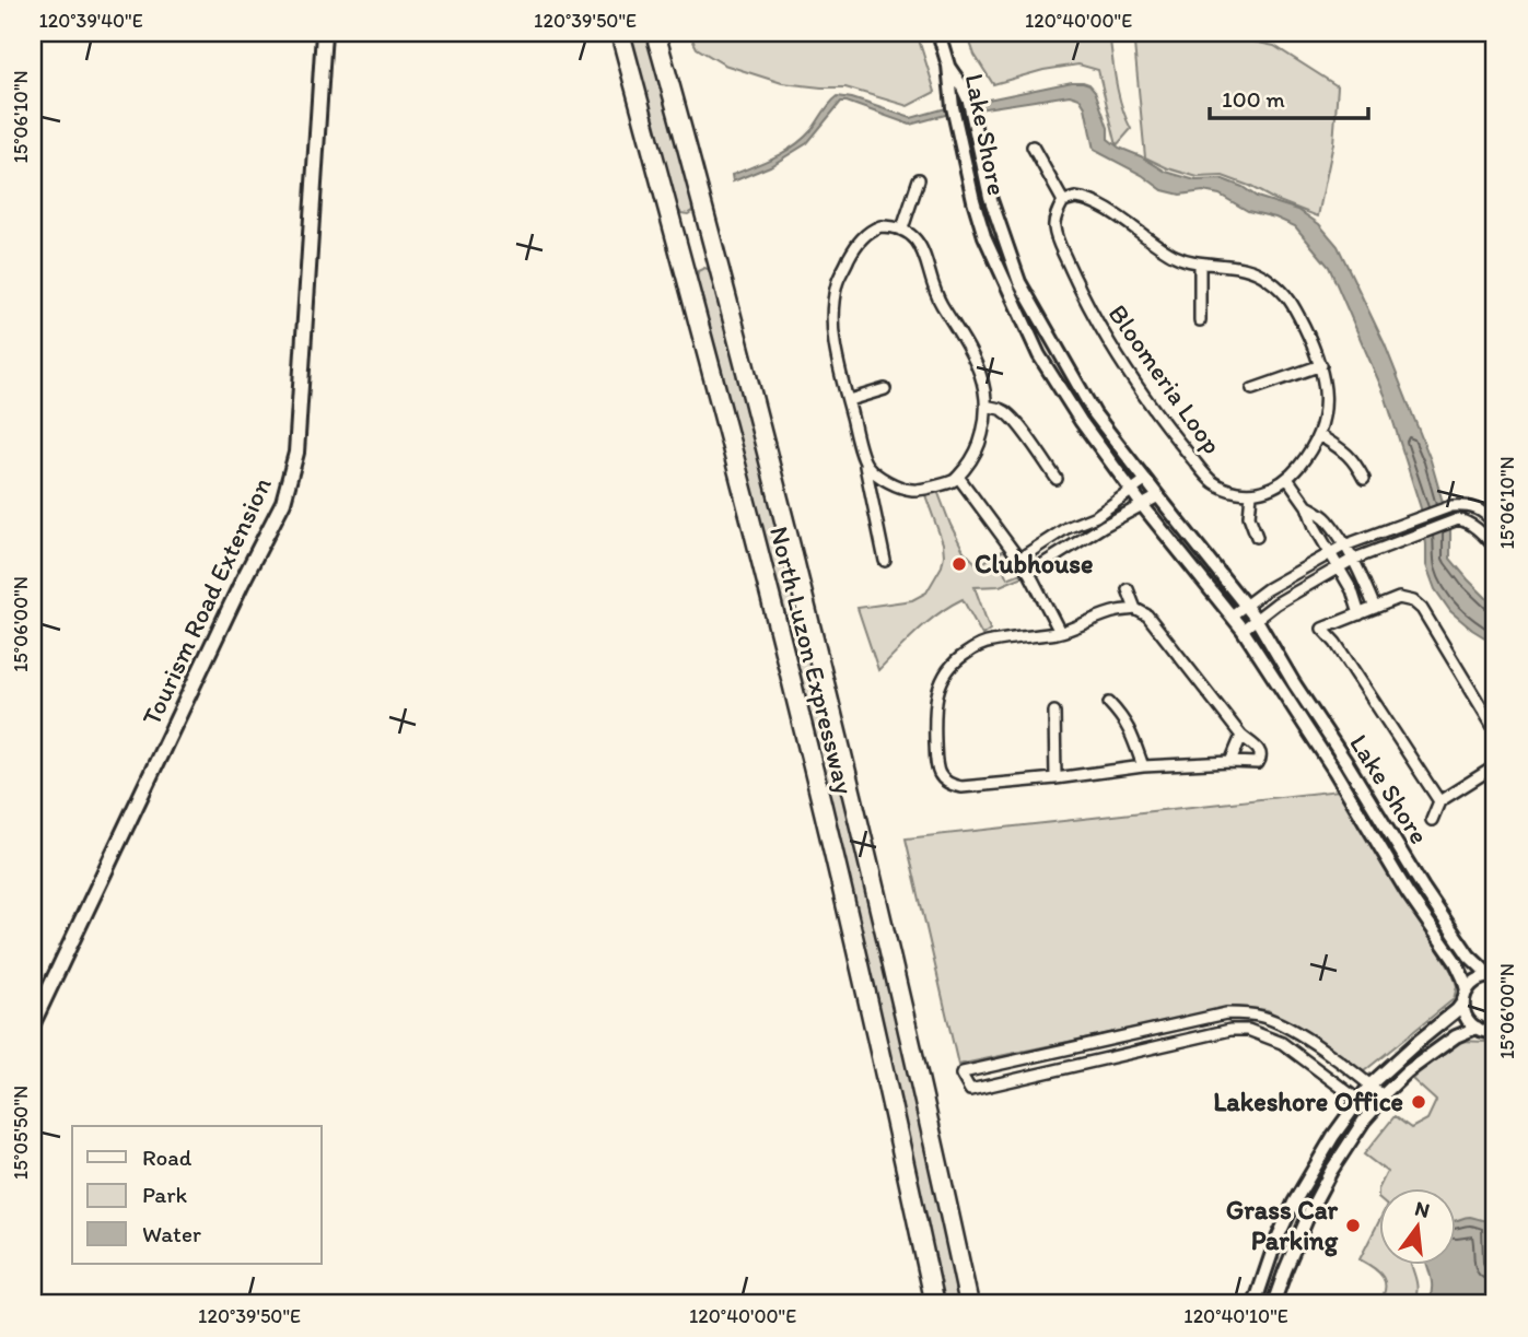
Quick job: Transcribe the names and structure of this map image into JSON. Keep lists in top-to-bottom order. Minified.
{"streets":{"highway":["North Luzon Expressway"],"main road":["Tourism Road Extension"],"street":["Lake Shore","Bloomeria Loop"]},"places":["Clubhouse","Lakeshore Office","Grass Car Parking"],"legend":["Road","Park","Water"],"scale_bar":"100 m","north":"top","coordinates":["120°39'40\"E","120°39'50\"E","120°40'00\"E","15°06'10\"N","15°06'00\"N","15°05'50\"N","120°40'10\"E"]}
